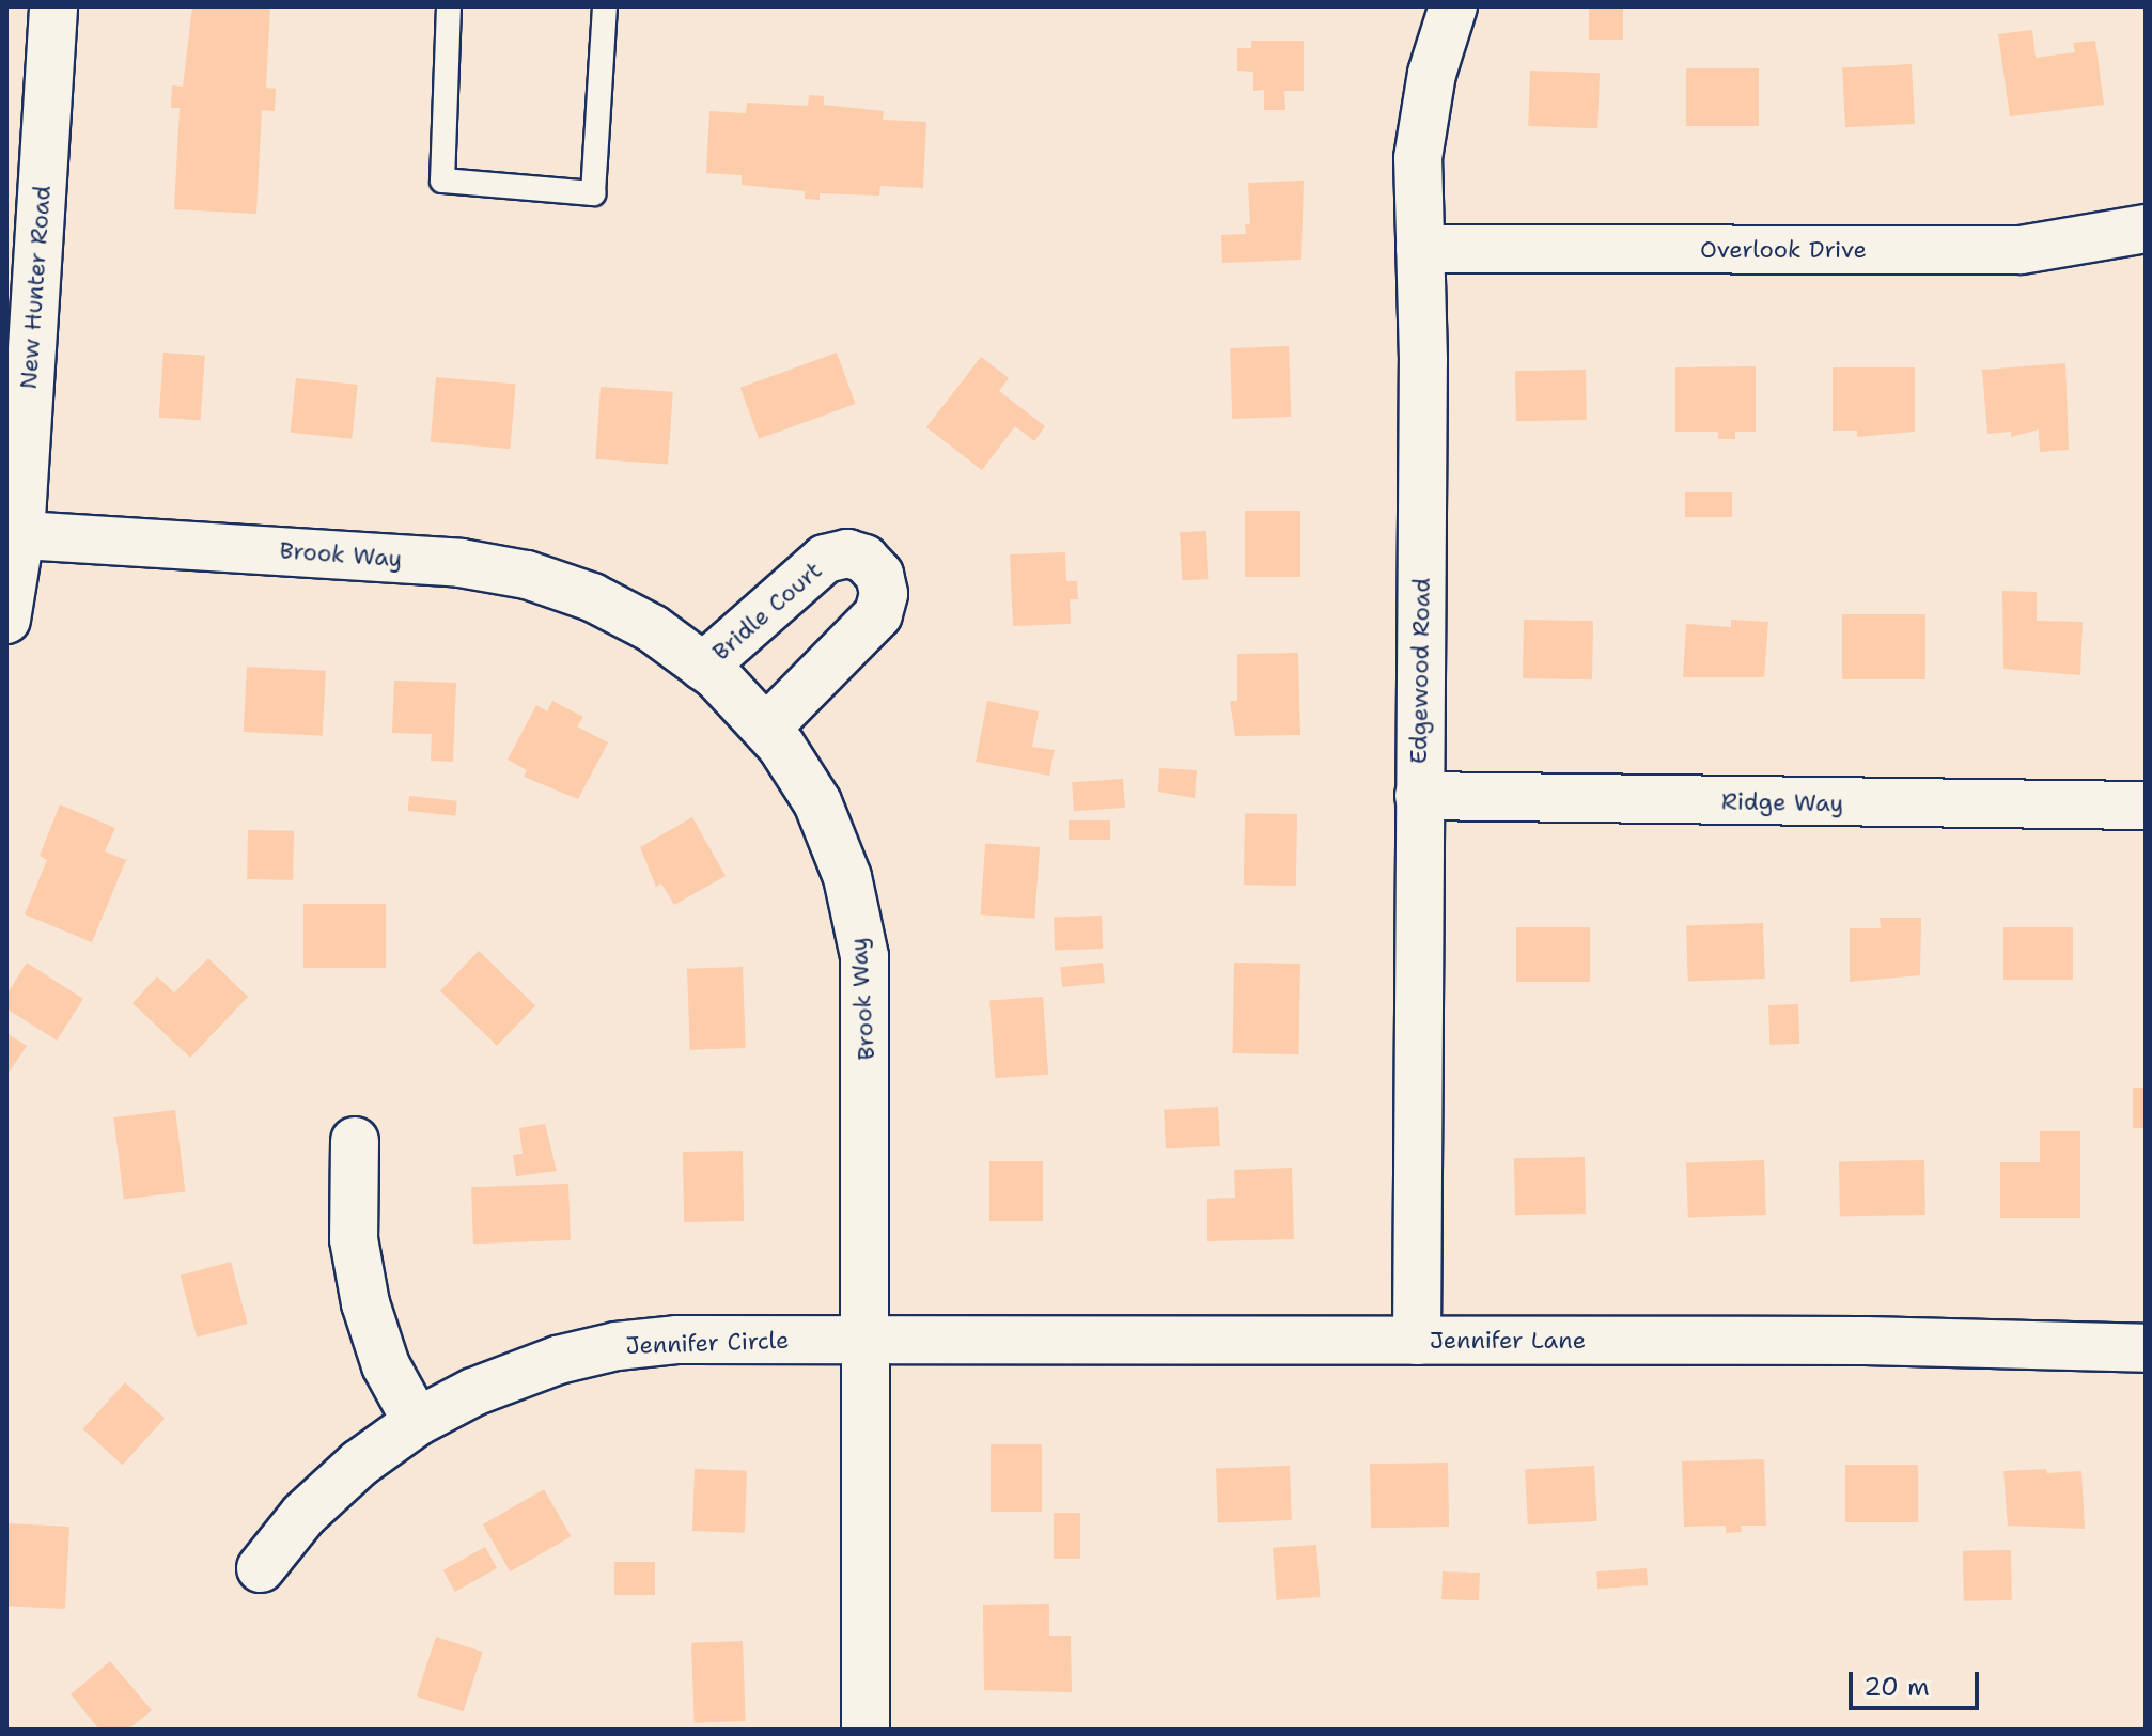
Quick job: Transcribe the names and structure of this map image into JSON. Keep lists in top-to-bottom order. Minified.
{"streets":{"street":["Overlook Drive","New Hunter Road","Brook Way","Bridle Court","Edgewood Road","Ridge Way","Jennifer Lane","Jennifer Circle"]},"crossings":[["Overlook Drive","Edgewood Road"],["New Hunter Road","Brook Way"],["Brook Way","Bridle Court"],["Brook Way","Jennifer Lane"],["Brook Way","Jennifer Circle"],["Edgewood Road","Ridge Way"],["Edgewood Road","Jennifer Lane"],["Jennifer Lane","Jennifer Circle"]],"scale_bar":"20 m"}
